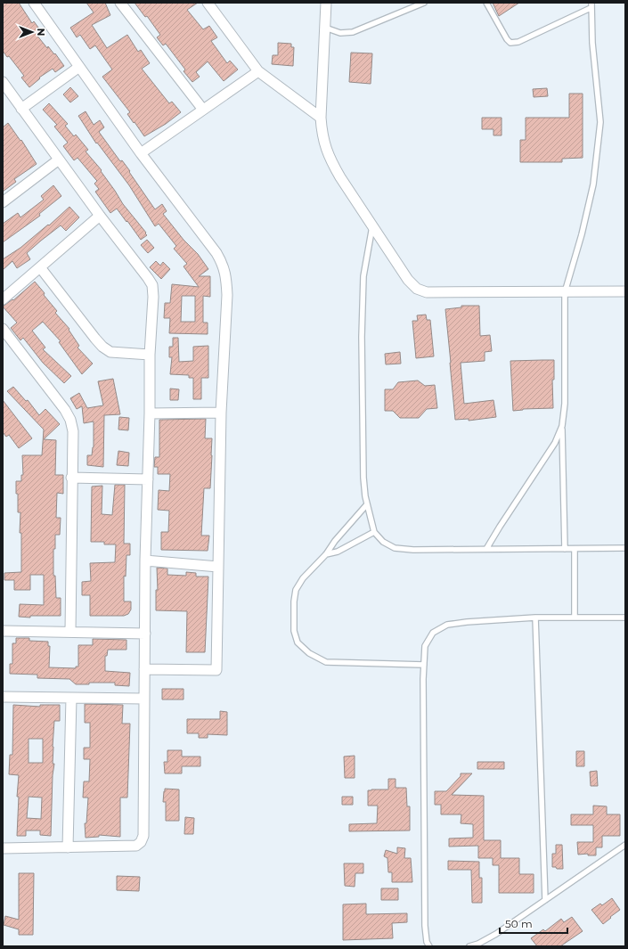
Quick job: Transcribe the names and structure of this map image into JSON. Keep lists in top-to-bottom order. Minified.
{"scale_bar":"50 m","north":"right"}
